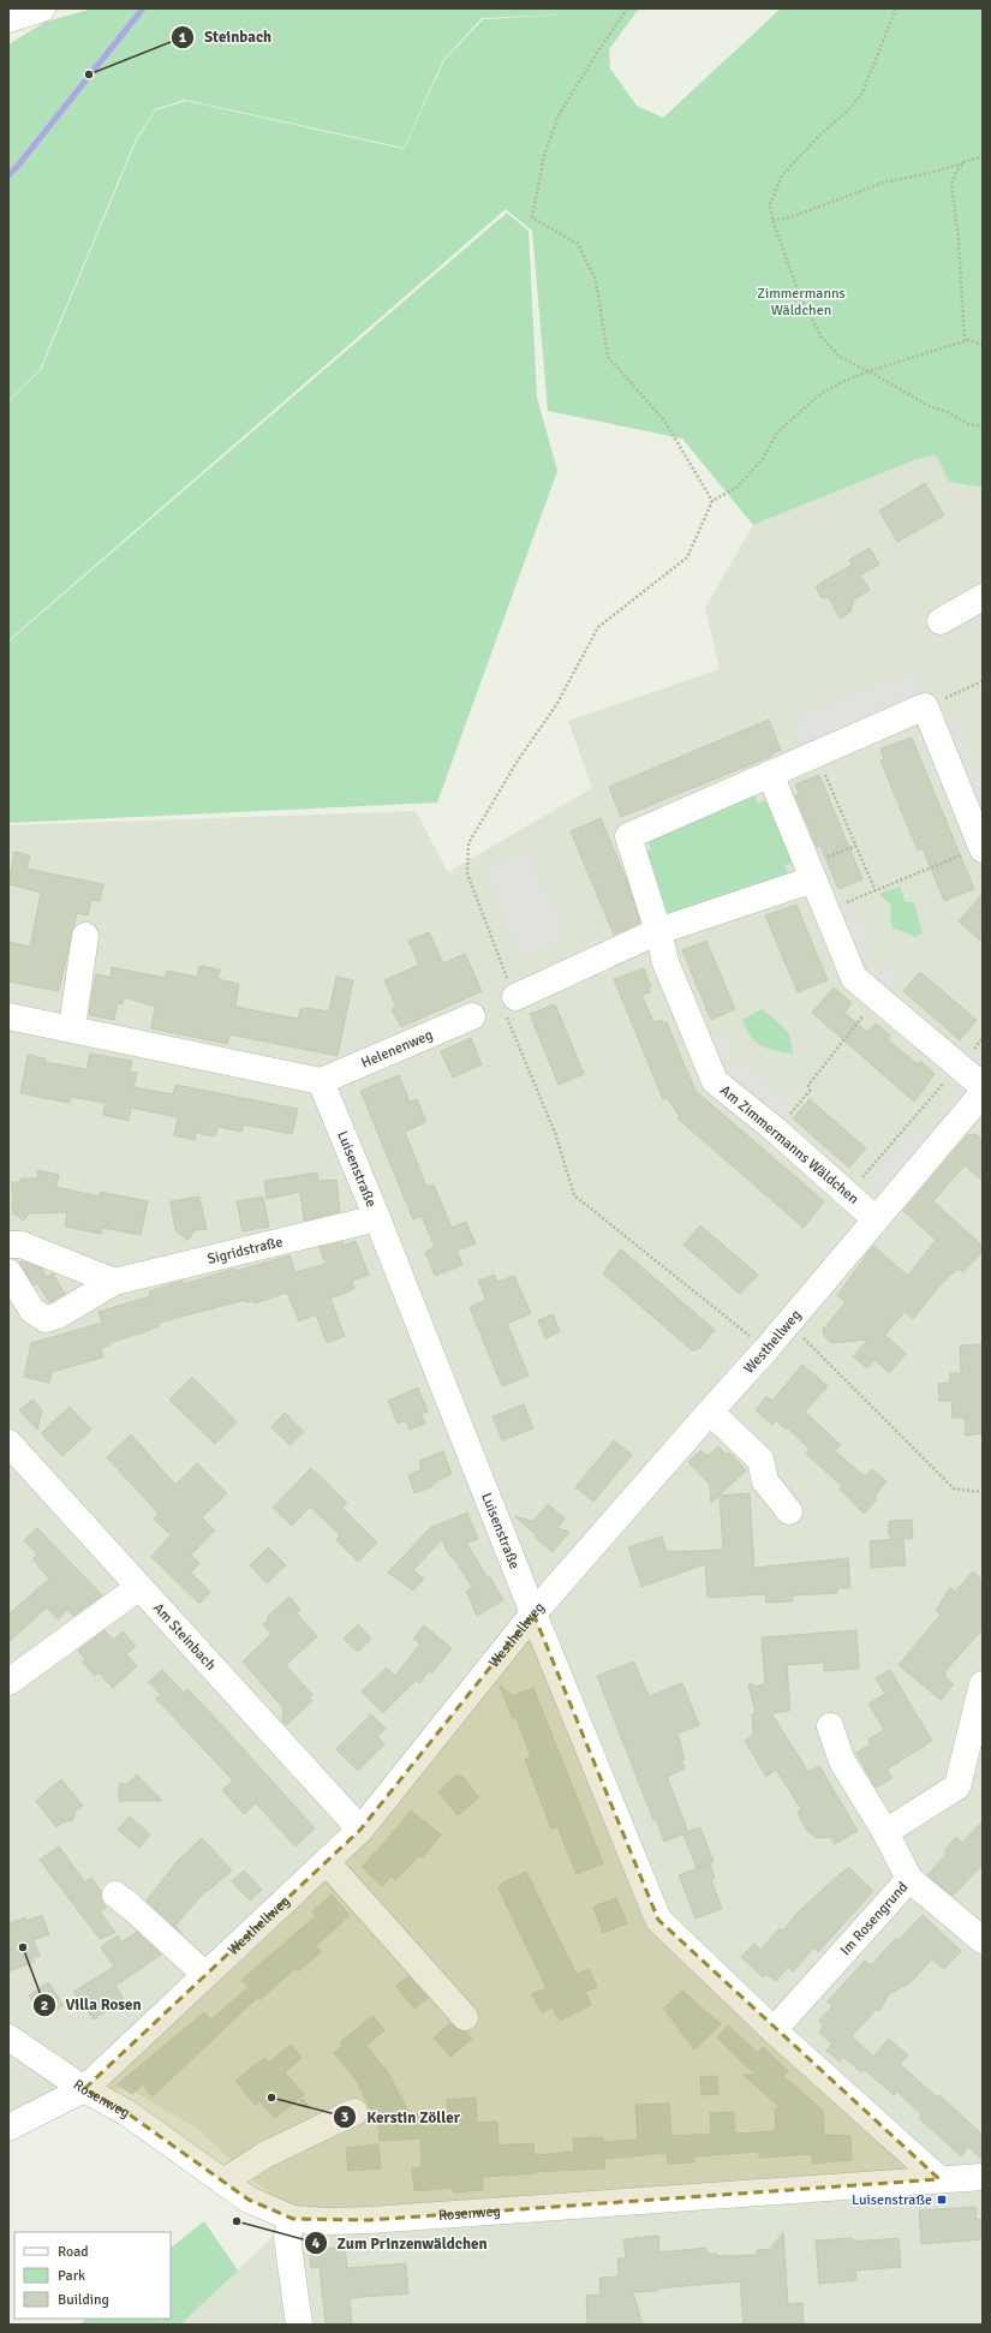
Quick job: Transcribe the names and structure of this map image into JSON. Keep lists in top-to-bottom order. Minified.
{"streets":{"street":["Helenenweg","Am Zimmermanns Wäldchen","Luisenstraße","Sigridstraße","Westhellweg","Am Steinbach","Im Rosengrund","Rosenweg"]},"crossings":[["Helenenweg","Luisenstraße"],["Am Zimmermanns Wäldchen","Westhellweg"],["Luisenstraße","Sigridstraße"],["Luisenstraße","Westhellweg"],["Luisenstraße","Im Rosengrund"],["Luisenstraße","Rosenweg"],["Westhellweg","Am Steinbach"],["Westhellweg","Rosenweg"]],"parks":["Zimmermanns Wäldchen"],"places":{"other":["Steinbach","Villa Rosen","Kerstin Zöller","Zum Prinzenwäldchen"],"transit":["Luisenstraße"]},"legend":["Road","Park","Building"]}
